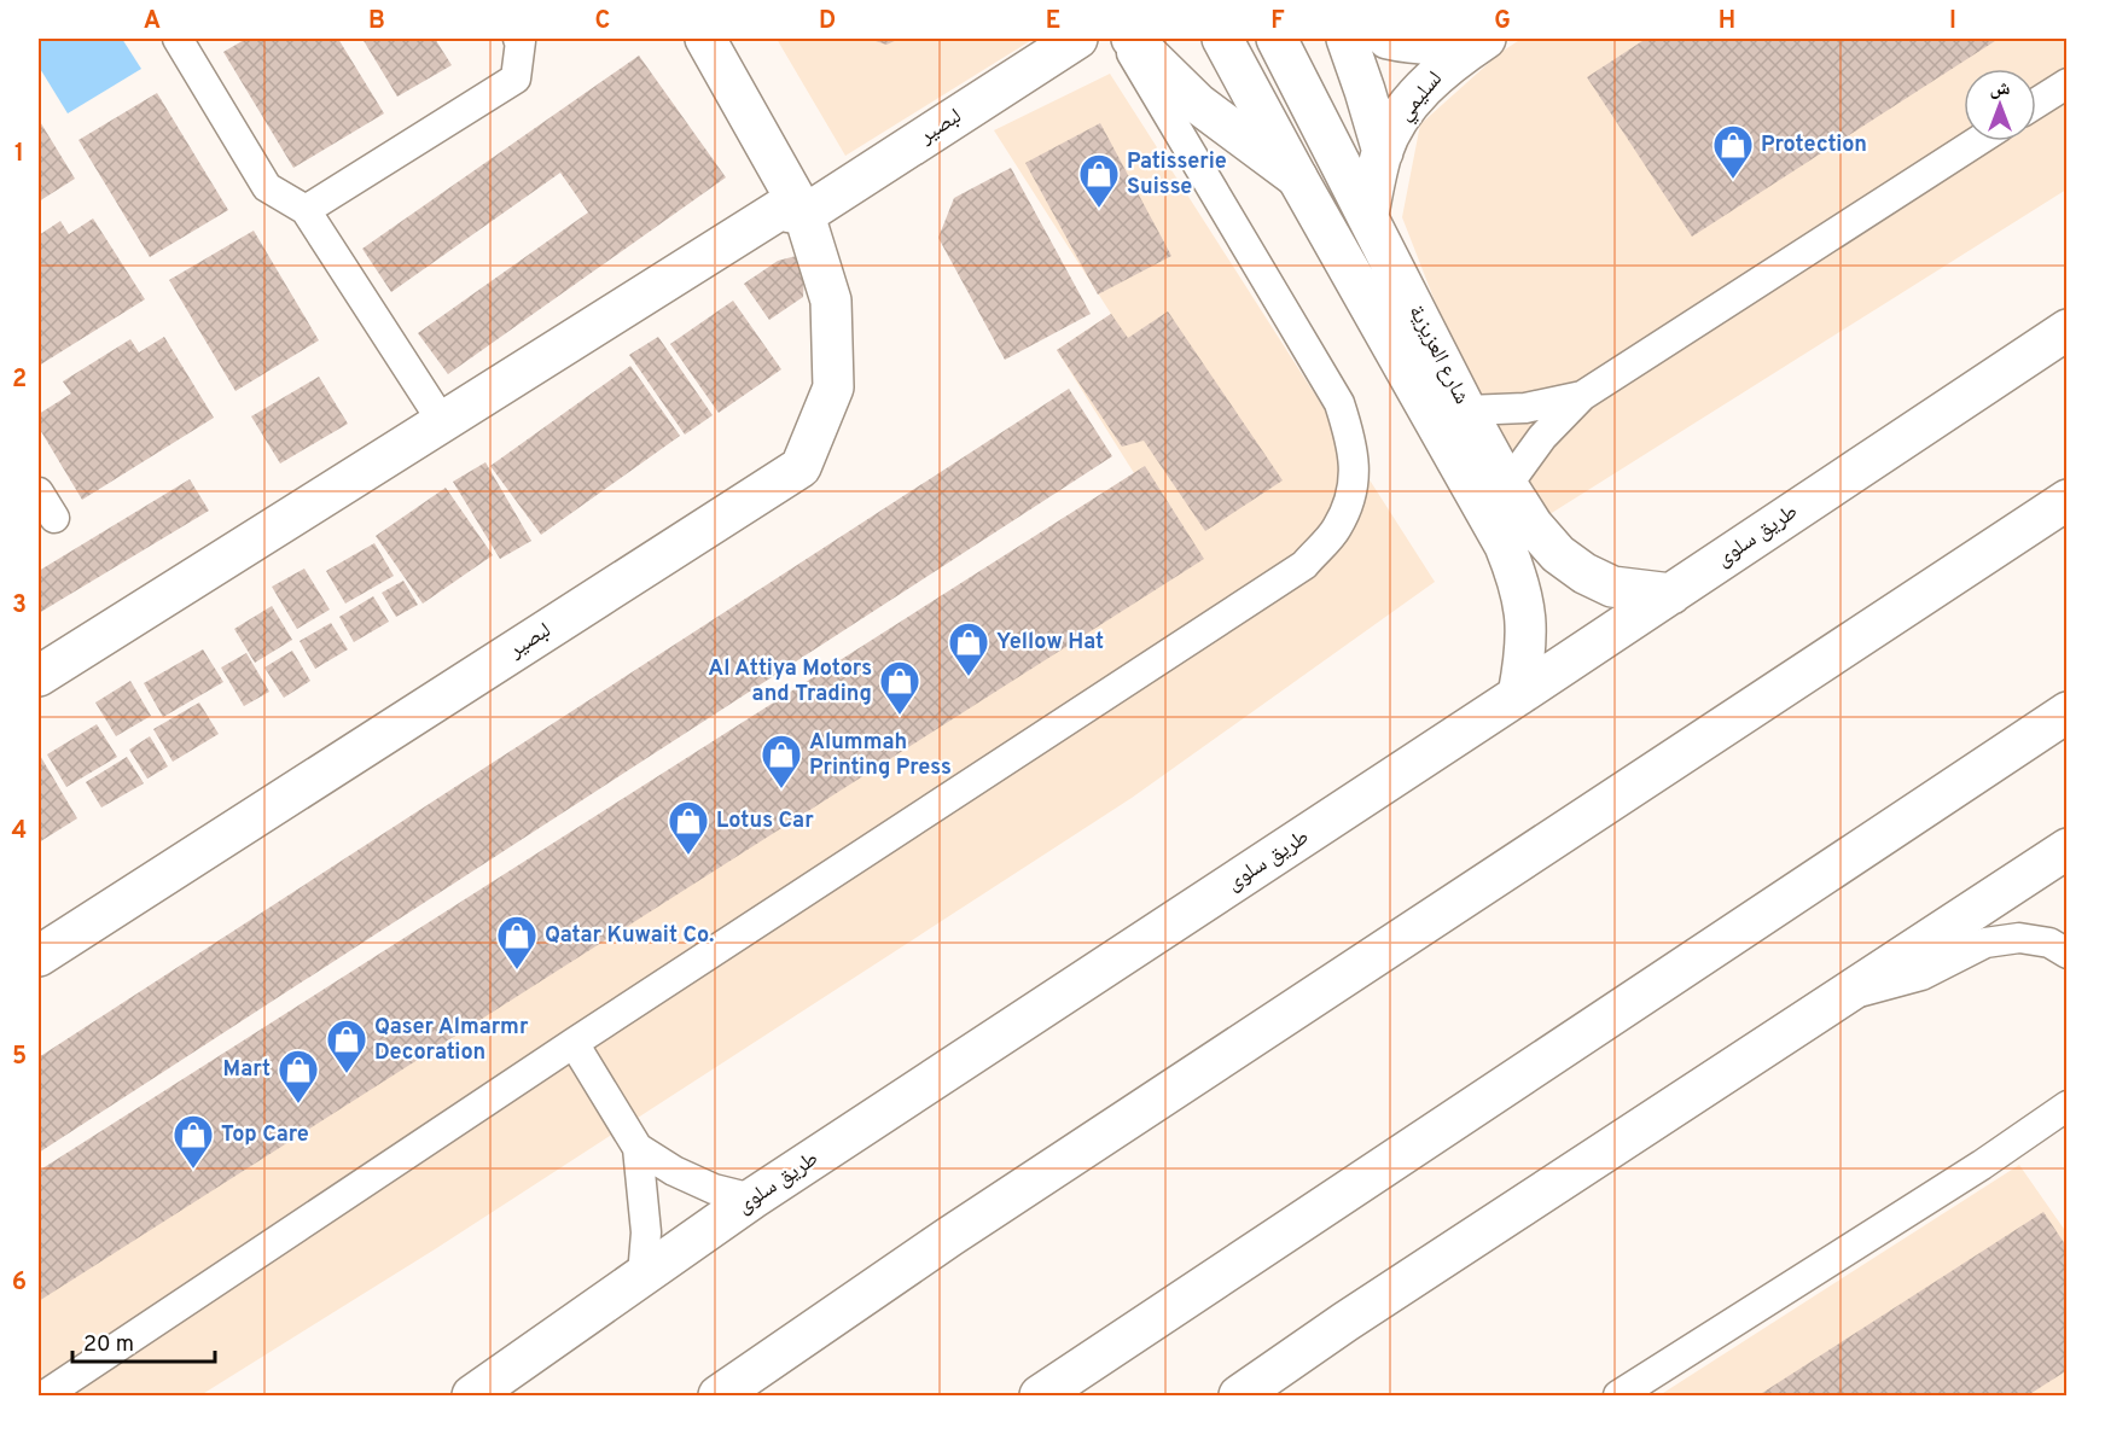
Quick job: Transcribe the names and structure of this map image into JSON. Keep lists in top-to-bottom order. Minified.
{"streets":{"main road":["لسليمي","لبصير","شارع العزيزية","طريق سلوى"]},"crossings":[["لسليمي","شارع العزيزية"],["شارع العزيزية","طريق سلوى"]],"places":{"shop":["Protection","Patisserie Suisse","Yellow Hat","Al Attiya Motors and Trading","Alummah Printing Press","Lotus Car","Qatar Kuwait Co.","Qaser Almarmr Decoration","Mart","Top Care"]},"scale_bar":"20 m","north":"top","grid":{"columns":["A","B","C","D","E","F","G","H","I"],"rows":["1","2","3","4","5","6"]}}
